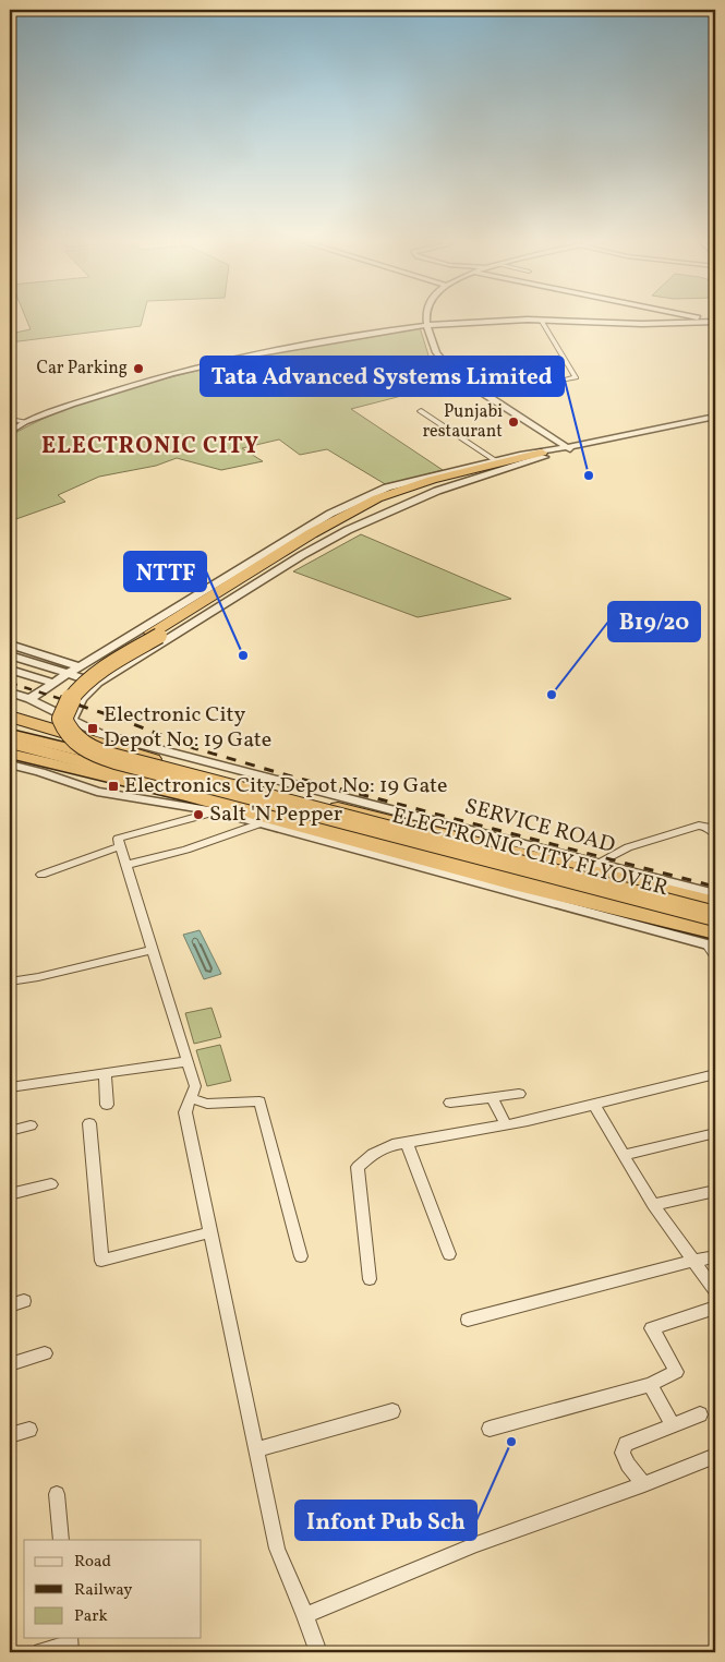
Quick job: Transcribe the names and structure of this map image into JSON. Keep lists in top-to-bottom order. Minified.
{"streets":{"highway":["ELECTRONIC CITY FLYOVER"],"street":["SERVICE ROAD"]},"districts":["ELECTRONIC CITY"],"places":{"other":["Car Parking","Punjabi restaurant","Tata Advanced Systems Limited","NTTF","B19/20","Salt 'N Pepper","Infont Pub Sch"],"transit":["Electronic City Depot No: 19 Gate","Electronics City Depot No: 19 Gate"]},"legend":["Road","Railway","Park"]}
